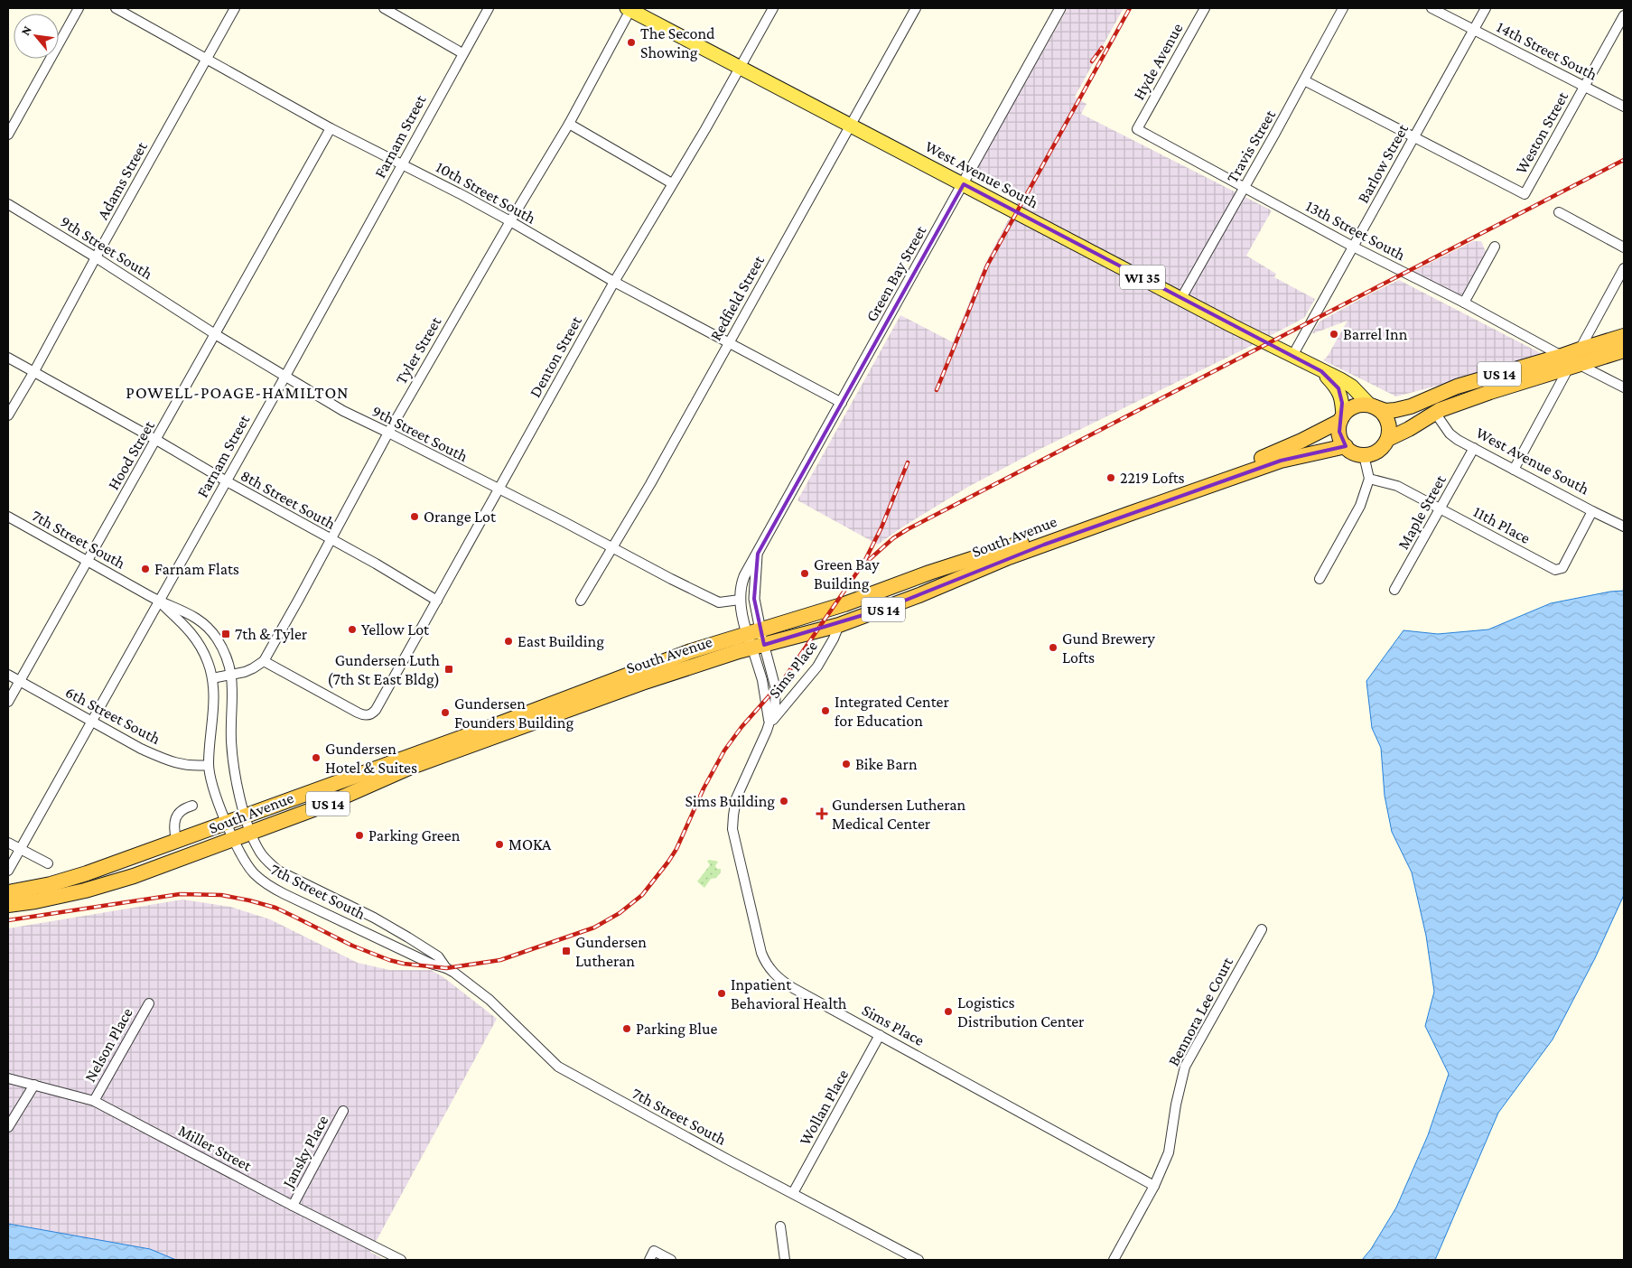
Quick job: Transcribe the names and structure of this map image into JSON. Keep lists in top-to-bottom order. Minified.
{"streets":{"highway":["US 14","South Avenue"],"main road":["West Avenue South","WI 35"],"street":["14th Street South","Hyde Avenue","Weston Street","Farnam Street","Travis Street","Barlow Street","Adams Street","10th Street South","13th Street South","9th Street South","Green Bay Street","Redfield Street","Tyler Street","Denton Street","Hood Street","8th Street South","Maple Street","11th Place","7th Street South","Sims Place","6th Street South","Bennora Lee Court","Nelson Place","Wollan Place","Miller Street","Jansky Place"]},"crossings":[["14th Street South","Weston Street"],["14th Street South","Barlow Street"],["Hyde Avenue","13th Street South"],["Weston Street","Barlow Street"],["Farnam Street","10th Street South"],["Farnam Street","9th Street South"],["Farnam Street","8th Street South"],["Farnam Street","7th Street South"],["Farnam Street","6th Street South"],["Travis Street","West Avenue South"],["Travis Street","13th Street South"],["Barlow Street","West Avenue South"],["Barlow Street","13th Street South"],["West Avenue South","Green Bay Street"],["West Avenue South","Redfield Street"],["West Avenue South","Tyler Street"],["West Avenue South","Denton Street"],["West Avenue South","Maple Street"],["West Avenue South","11th Place"],["West Avenue South","South Avenue"],["Adams Street","10th Street South"],["Adams Street","9th Street South"],["Adams Street","8th Street South"],["10th Street South","Green Bay Street"],["10th Street South","Redfield Street"],["10th Street South","Tyler Street"],["10th Street South","Denton Street"],["10th Street South","Hood Street"],["13th Street South","South Avenue"],["9th Street South","Green Bay Street"],["9th Street South","Redfield Street"],["9th Street South","Tyler Street"],["9th Street South","Denton Street"],["9th Street South","Hood Street"],["Green Bay Street","South Avenue"],["Green Bay Street","Sims Place"],["Tyler Street","Denton Street"],["Tyler Street","8th Street South"],["Denton Street","8th Street South"],["Hood Street","8th Street South"],["Hood Street","7th Street South"],["Hood Street","6th Street South"],["Maple Street","11th Place"],["South Avenue","7th Street South"],["South Avenue","Sims Place"],["7th Street South","6th Street South"],["7th Street South","Wollan Place"],["Sims Place","Bennora Lee Court"],["Sims Place","Wollan Place"],["Nelson Place","Miller Street"],["Miller Street","Jansky Place"]],"districts":["POWELL-POAGE-HAMILTON"],"places":{"other":["The Second Showing","Barrel Inn","2219 Lofts","Orange Lot","Farnam Flats","Green Bay Building","Yellow Lot","East Building","Gund Brewery Lofts","Integrated Center for Education","Gundersen Founders Building","Gundersen Hotel & Suites","Bike Barn","Sims Building","Parking Green","MOKA","Inpatient Behavioral Health","Logistics Distribution Center","Parking Blue"],"transit":["7th & Tyler","Gundersen Luth (7th St East Bldg)","Gundersen Lutheran"],"health":["Gundersen Lutheran Medical Center"]},"north":"top left"}
